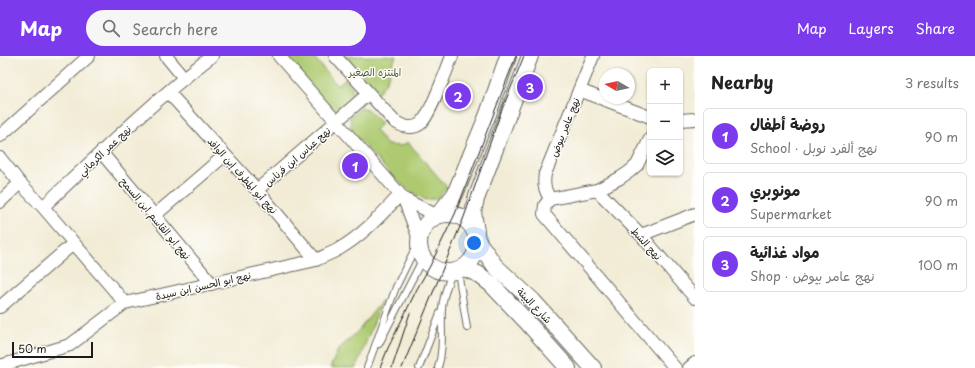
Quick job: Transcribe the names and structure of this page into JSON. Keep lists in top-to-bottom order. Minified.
{"streets":{"street":["نهج عامر بيوض","نهج عمر الكرماني","نهج عباس ابن فرناس","نهج أبو المطرف إبن الوافد","نهج ابو القاسم ابن السمح","نهج الشط","نهج ابو الحسن ابن سيدة","شارع البيئة"]},"crossings":[["نهج عمر الكرماني","نهج أبو المطرف إبن الوافد"],["نهج عمر الكرماني","نهج ابو القاسم ابن السمح"],["نهج عباس ابن فرناس","نهج أبو المطرف إبن الوافد"],["نهج أبو المطرف إبن الوافد","نهج ابو الحسن ابن سيدة"],["نهج ابو القاسم ابن السمح","نهج ابو الحسن ابن سيدة"]],"parks":["المنتزه الصغير"],"scale_bar":"50 m","north":"left","page":{"header":"Map","search":"Search here","nav":["Map","Layers","Share"],"heading":["Nearby","3 results"],"map_buttons":["+","−"],"pins":["3","2","1"],"list":[{"mark":"1","name":"روضة أطفال","note":"School · نهج ألفرد نوبل","value":"90 m"},{"mark":"2","name":"مونوبري","note":"Supermarket","value":"90 m"},{"mark":"3","name":"مواد غذائية","note":"Shop · نهج عامر بيوض","value":"100 m"}],"scale":"50 m"}}
